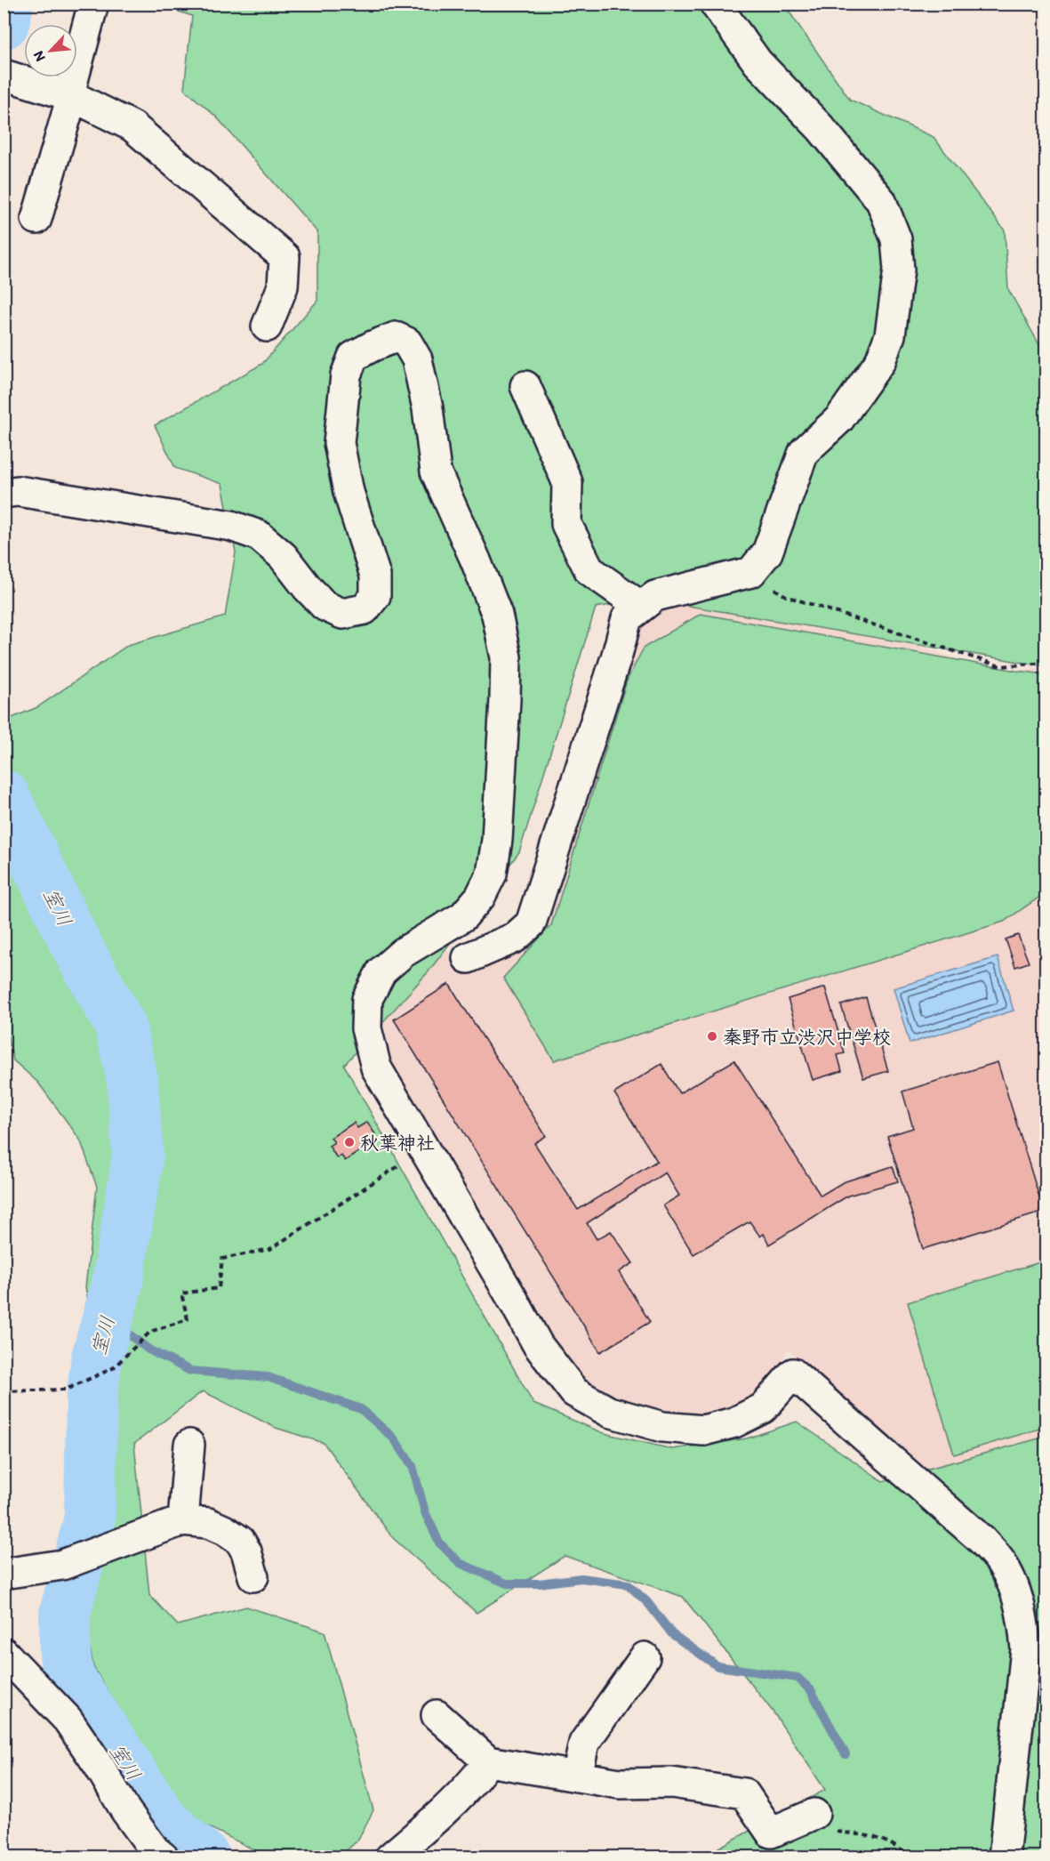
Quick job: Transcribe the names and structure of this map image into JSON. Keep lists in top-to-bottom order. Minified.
{"water":["室川"],"places":["秦野市立渋沢中学校","秋葉神社"],"north":"bottom left"}
